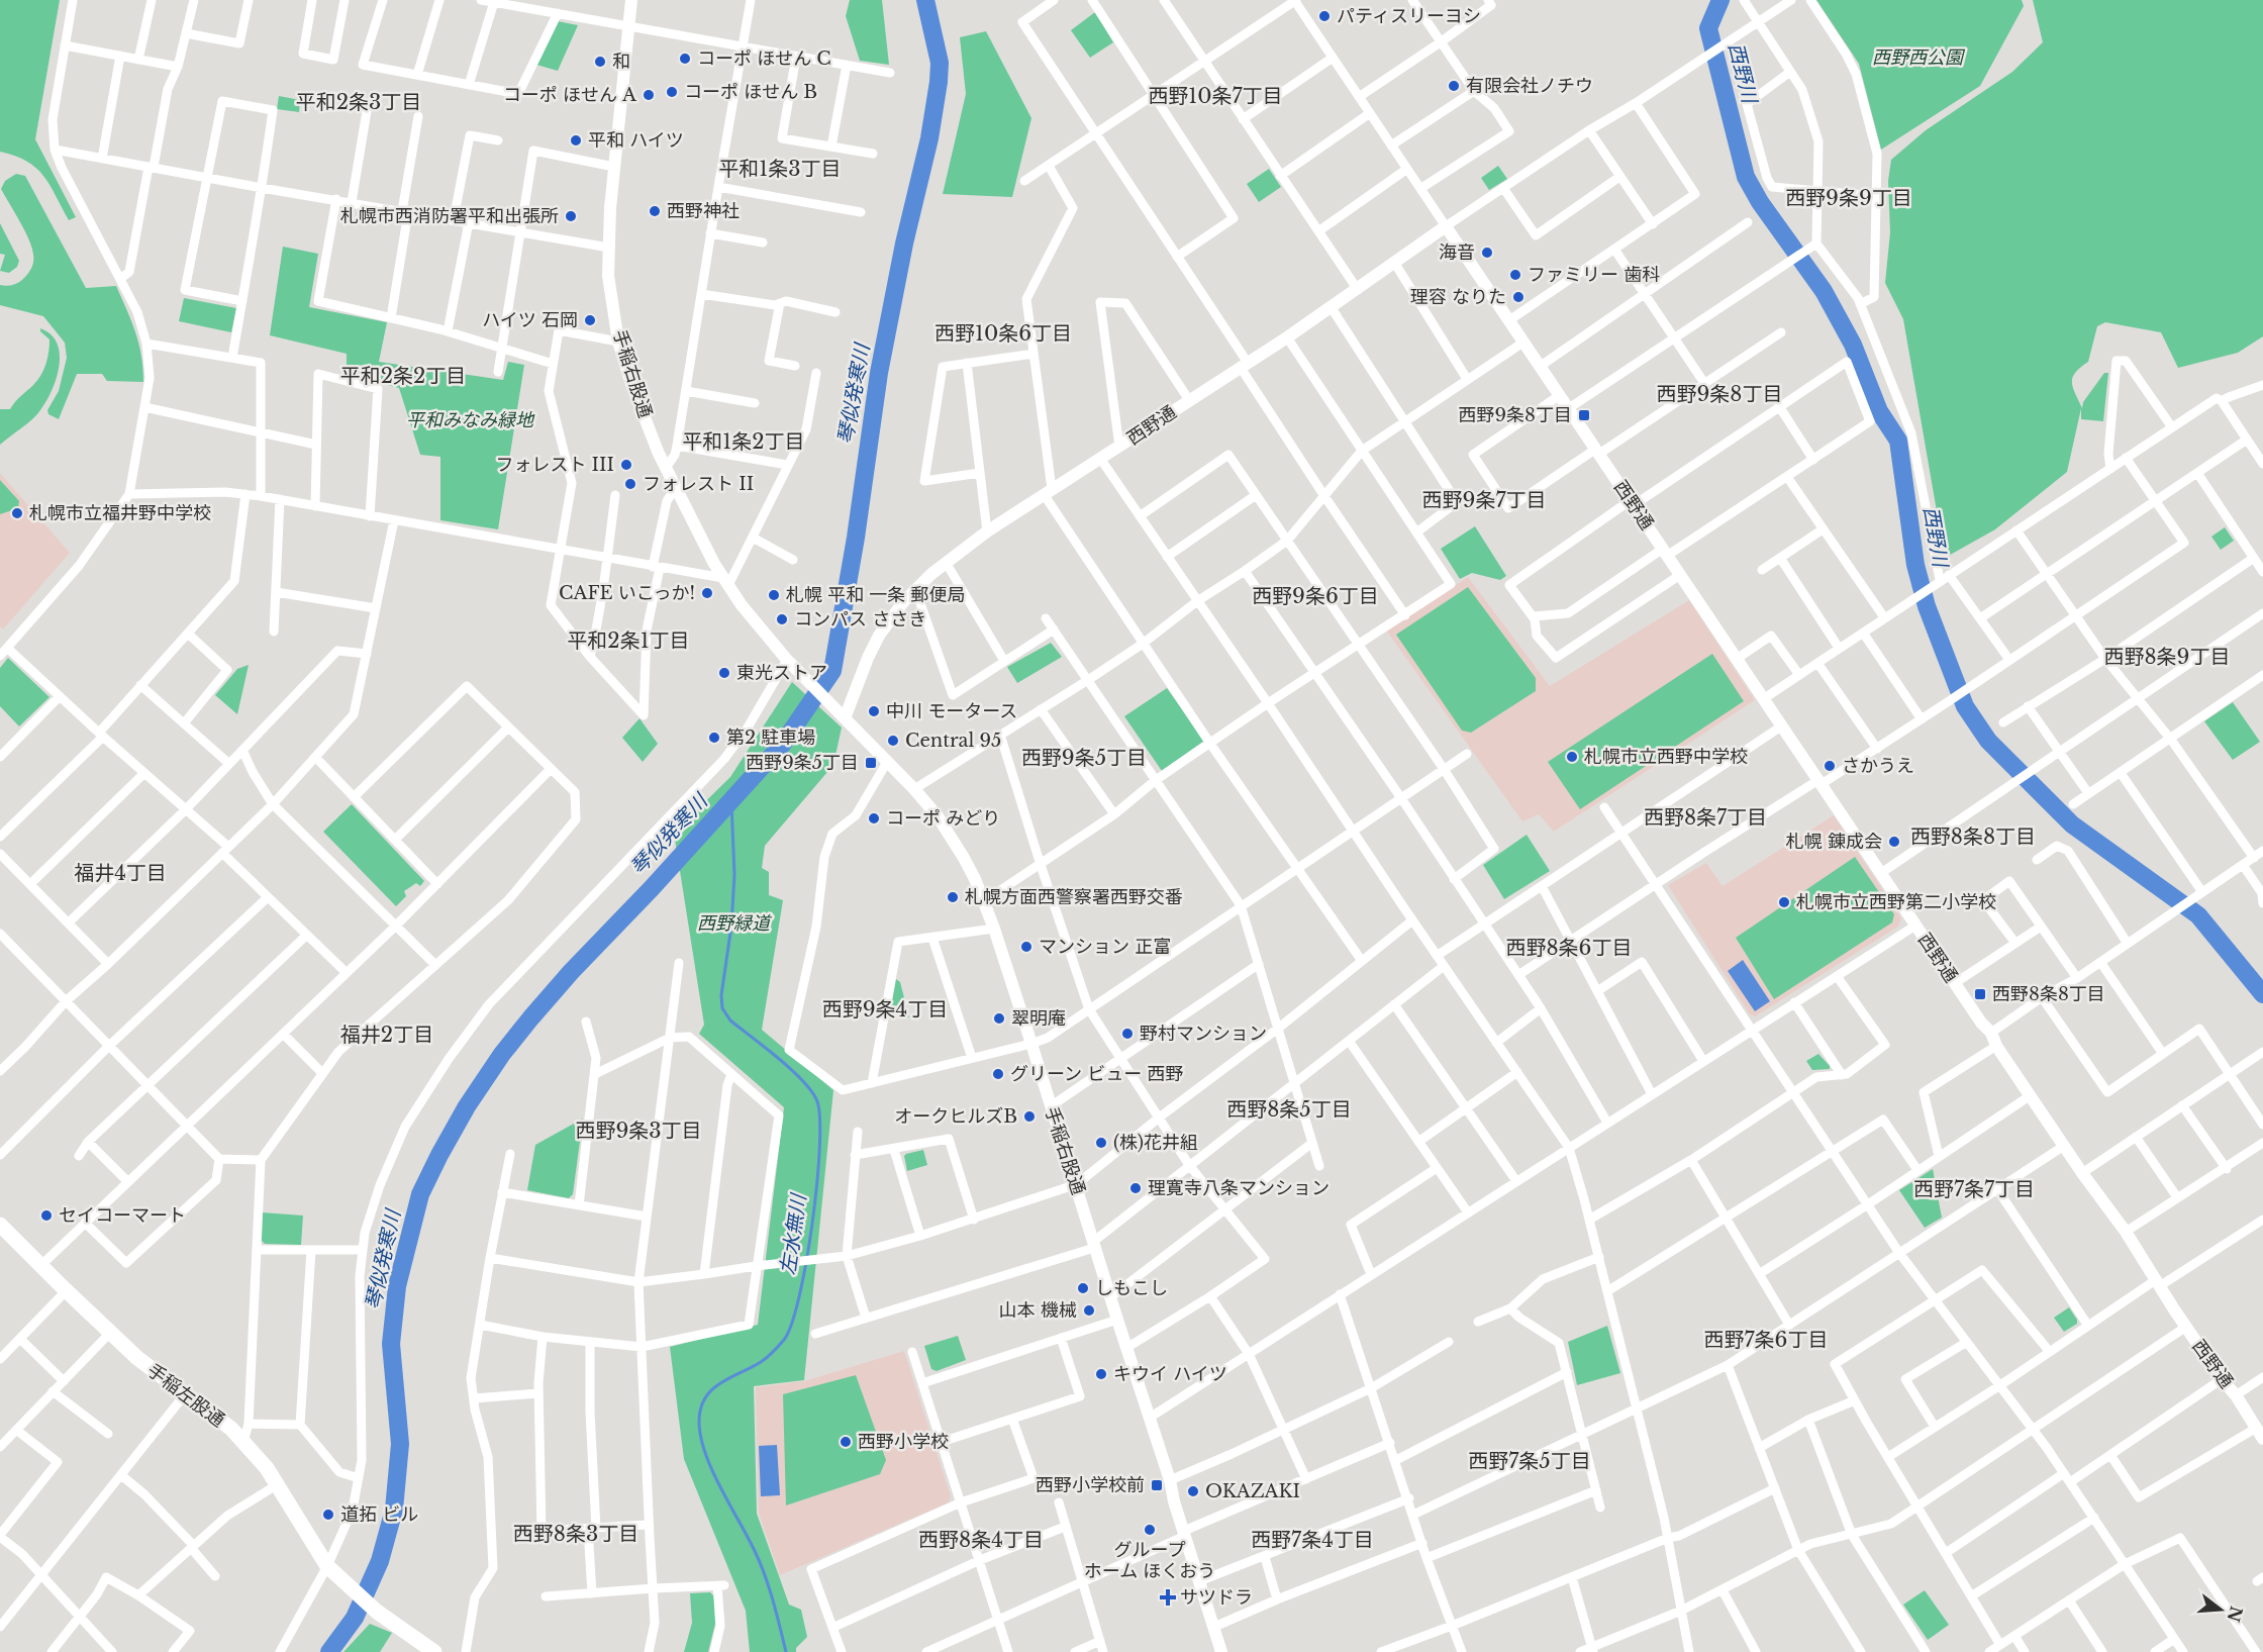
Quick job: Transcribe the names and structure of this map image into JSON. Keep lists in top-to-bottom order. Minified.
{"streets":{"main road":["手稲左股通"],"street":["手稲右股通","西野通"]},"crossings":[["手稲右股通","西野通"]],"districts":["西野10条7丁目","平和2条3丁目","平和1条3丁目","西野9条9丁目","西野10条6丁目","平和2条2丁目","西野9条8丁目","平和1条2丁目","西野9条7丁目","西野9条6丁目","平和2条1丁目","西野8条9丁目","西野9条5丁目","西野8条7丁目","西野8条8丁目","福井4丁目","西野8条6丁目","西野9条4丁目","福井2丁目","西野8条5丁目","西野9条3丁目","西野7条7丁目","西野7条6丁目","西野7条5丁目","西野8条3丁目","西野8条4丁目","西野7条4丁目"],"water":["西野川","琴似発寒川","左水無川"],"parks":["西野西公園","平和みなみ緑地","西野緑道"],"places":{"other":["パティスリーヨシ","コーポ ほせん C","和","有限会社ノチウ","コーポ ほせん B","コーポ ほせん A","平和 ハイツ","西野神社","札幌市西消防署平和出張所","海音","ファミリー 歯科","理容 なりた","ハイツ 石岡","フォレスト III","フォレスト II","札幌市立福井野中学校","CAFE いこっか!","札幌 平和 一条 郵便局","コンパス ささき","東光ストア","中川 モータース","第2 駐車場","Central 95","札幌市立西野中学校","さかうえ","コーポ みどり","札幌 錬成会","札幌方面西警察署西野交番","札幌市立西野第二小学校","マンション 正富","翠明庵","野村マンション","グリーン ビュー 西野","オークヒルズB","(株)花井組","理寛寺八条マンション","セイコーマート","しもこし","山本 機械","キウイ ハイツ","西野小学校","OKAZAKI","道拓 ビル","グループ ホーム ほくおう"],"transit":["西野9条8丁目","西野9条5丁目","西野8条8丁目","西野小学校前"],"health":["サツドラ"]},"north":"right"}
